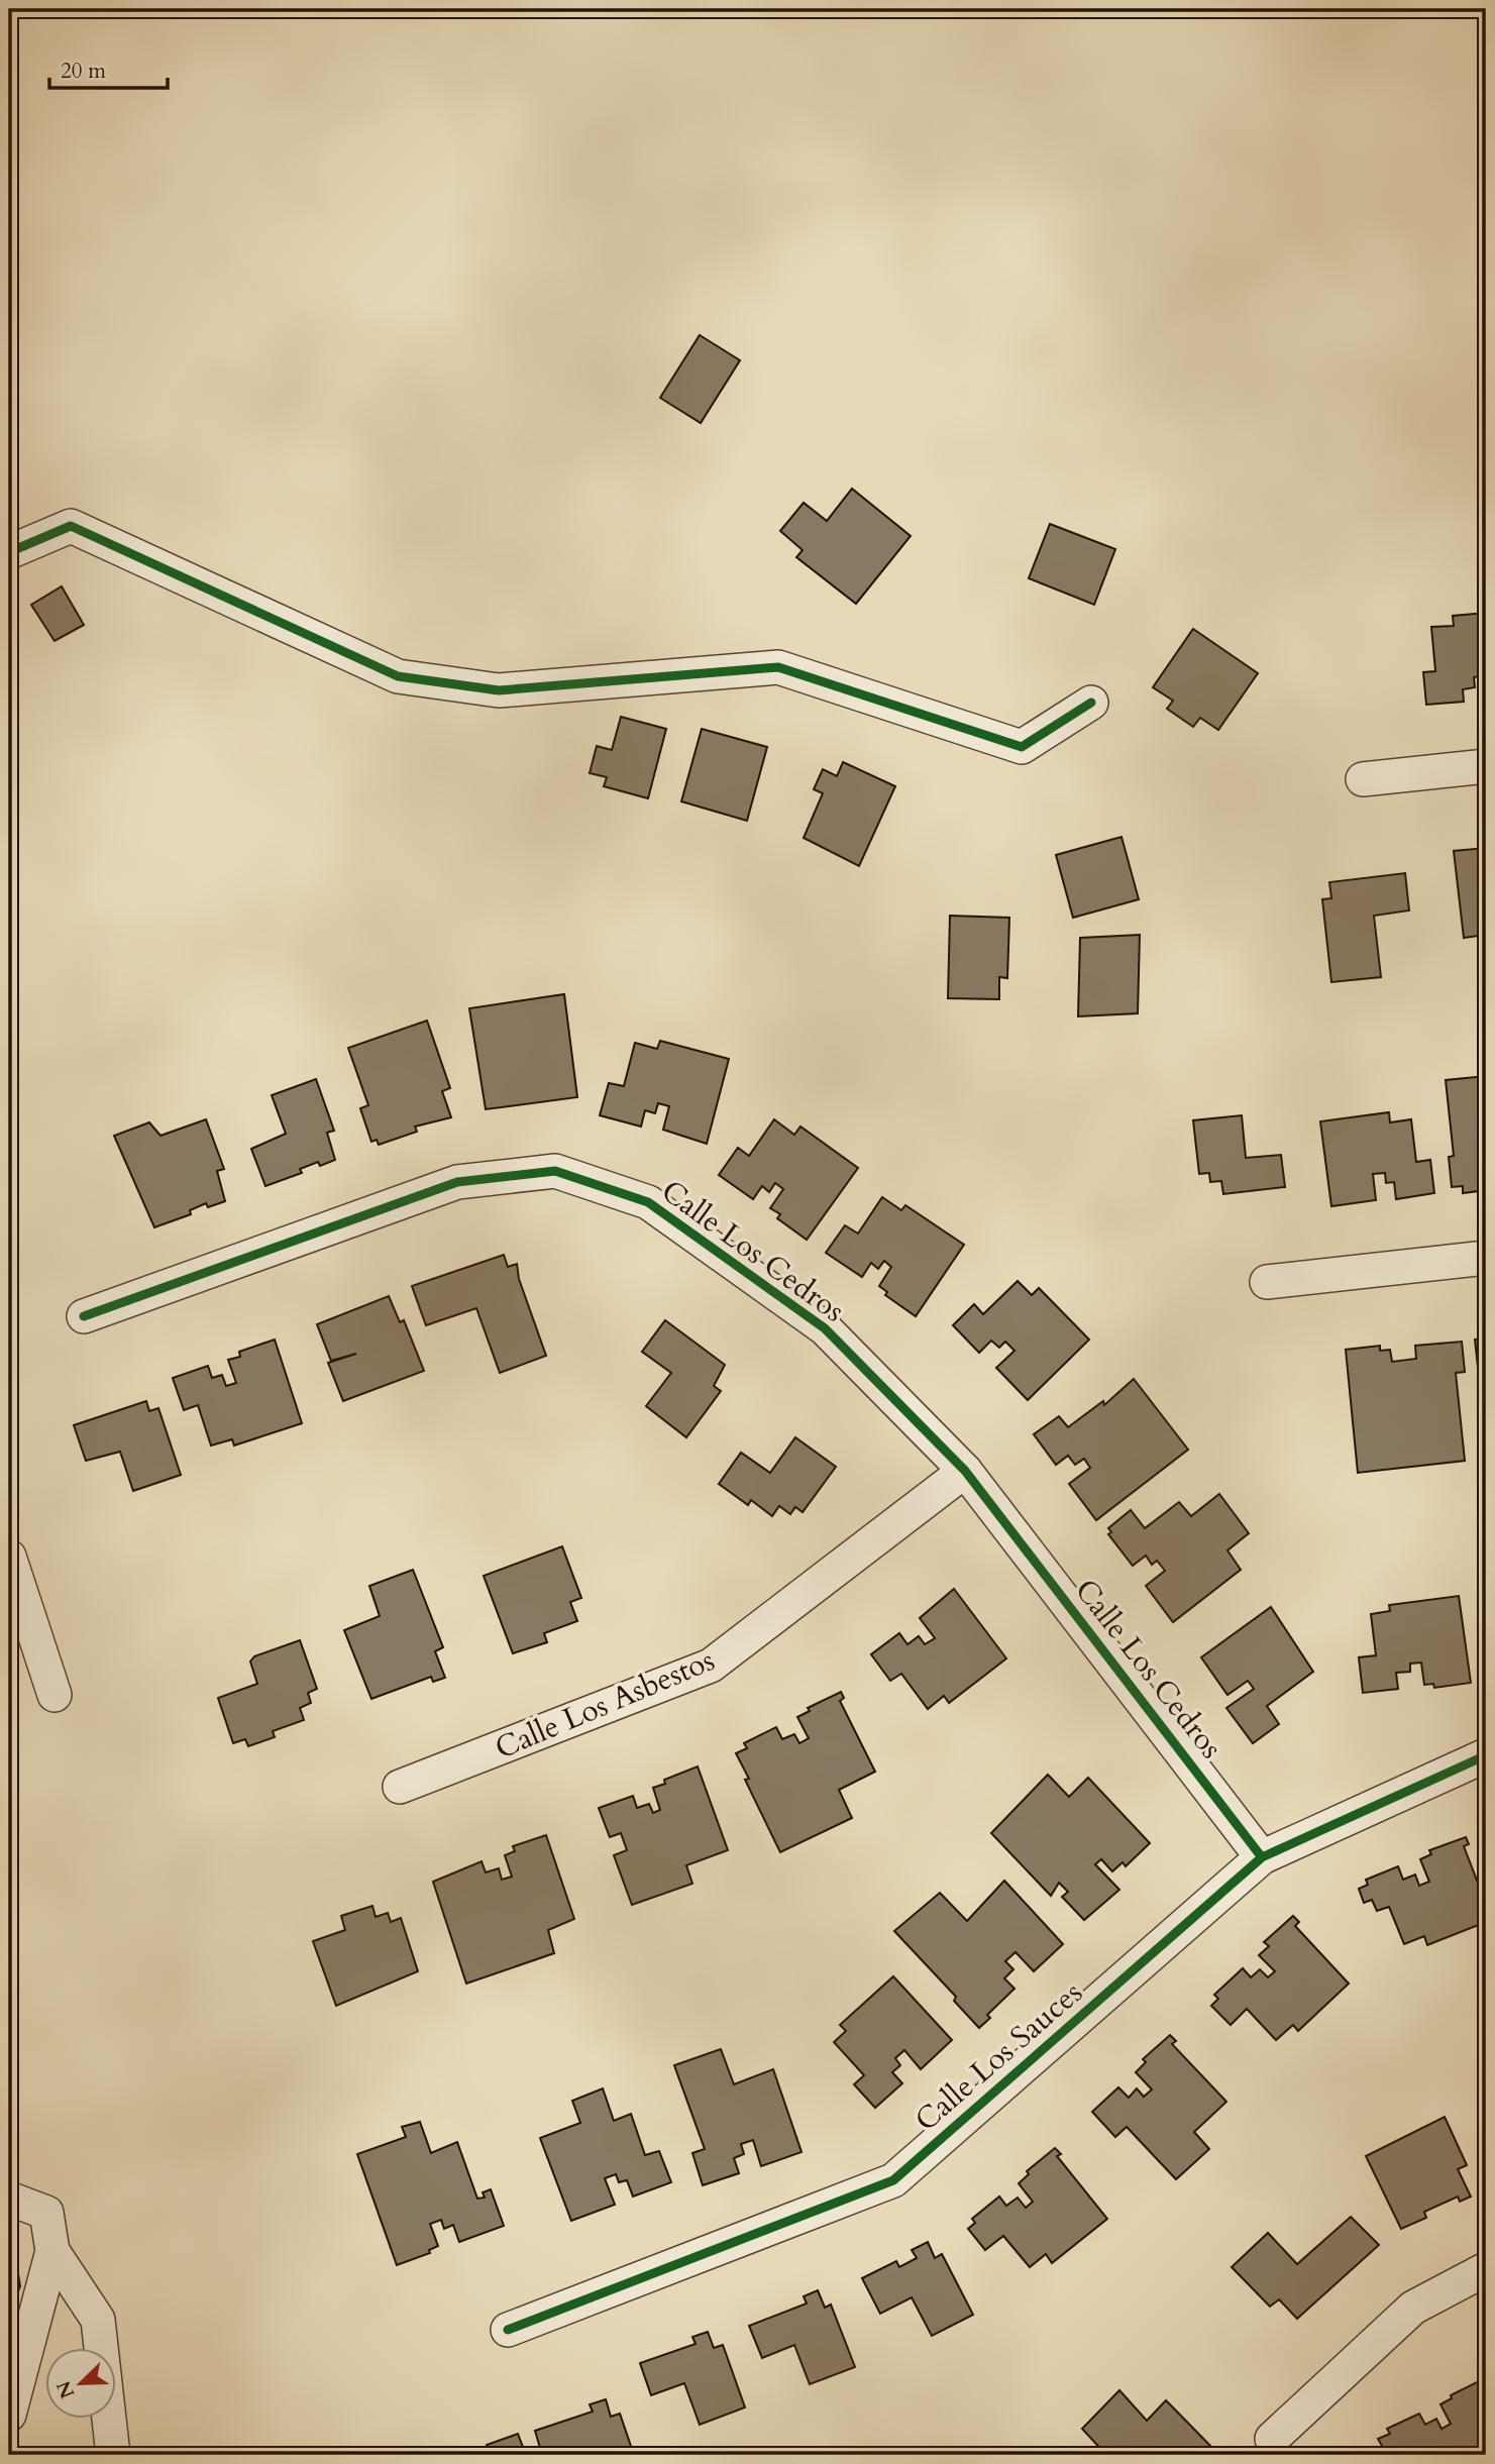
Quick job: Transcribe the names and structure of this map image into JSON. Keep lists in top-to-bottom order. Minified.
{"streets":{"street":["Calle Los Cedros","Calle Los Asbestos","Calle Los Sauces"]},"crossings":[["Calle Los Cedros","Calle Los Asbestos"],["Calle Los Cedros","Calle Los Sauces"]],"scale_bar":"20 m","north":"bottom left"}
